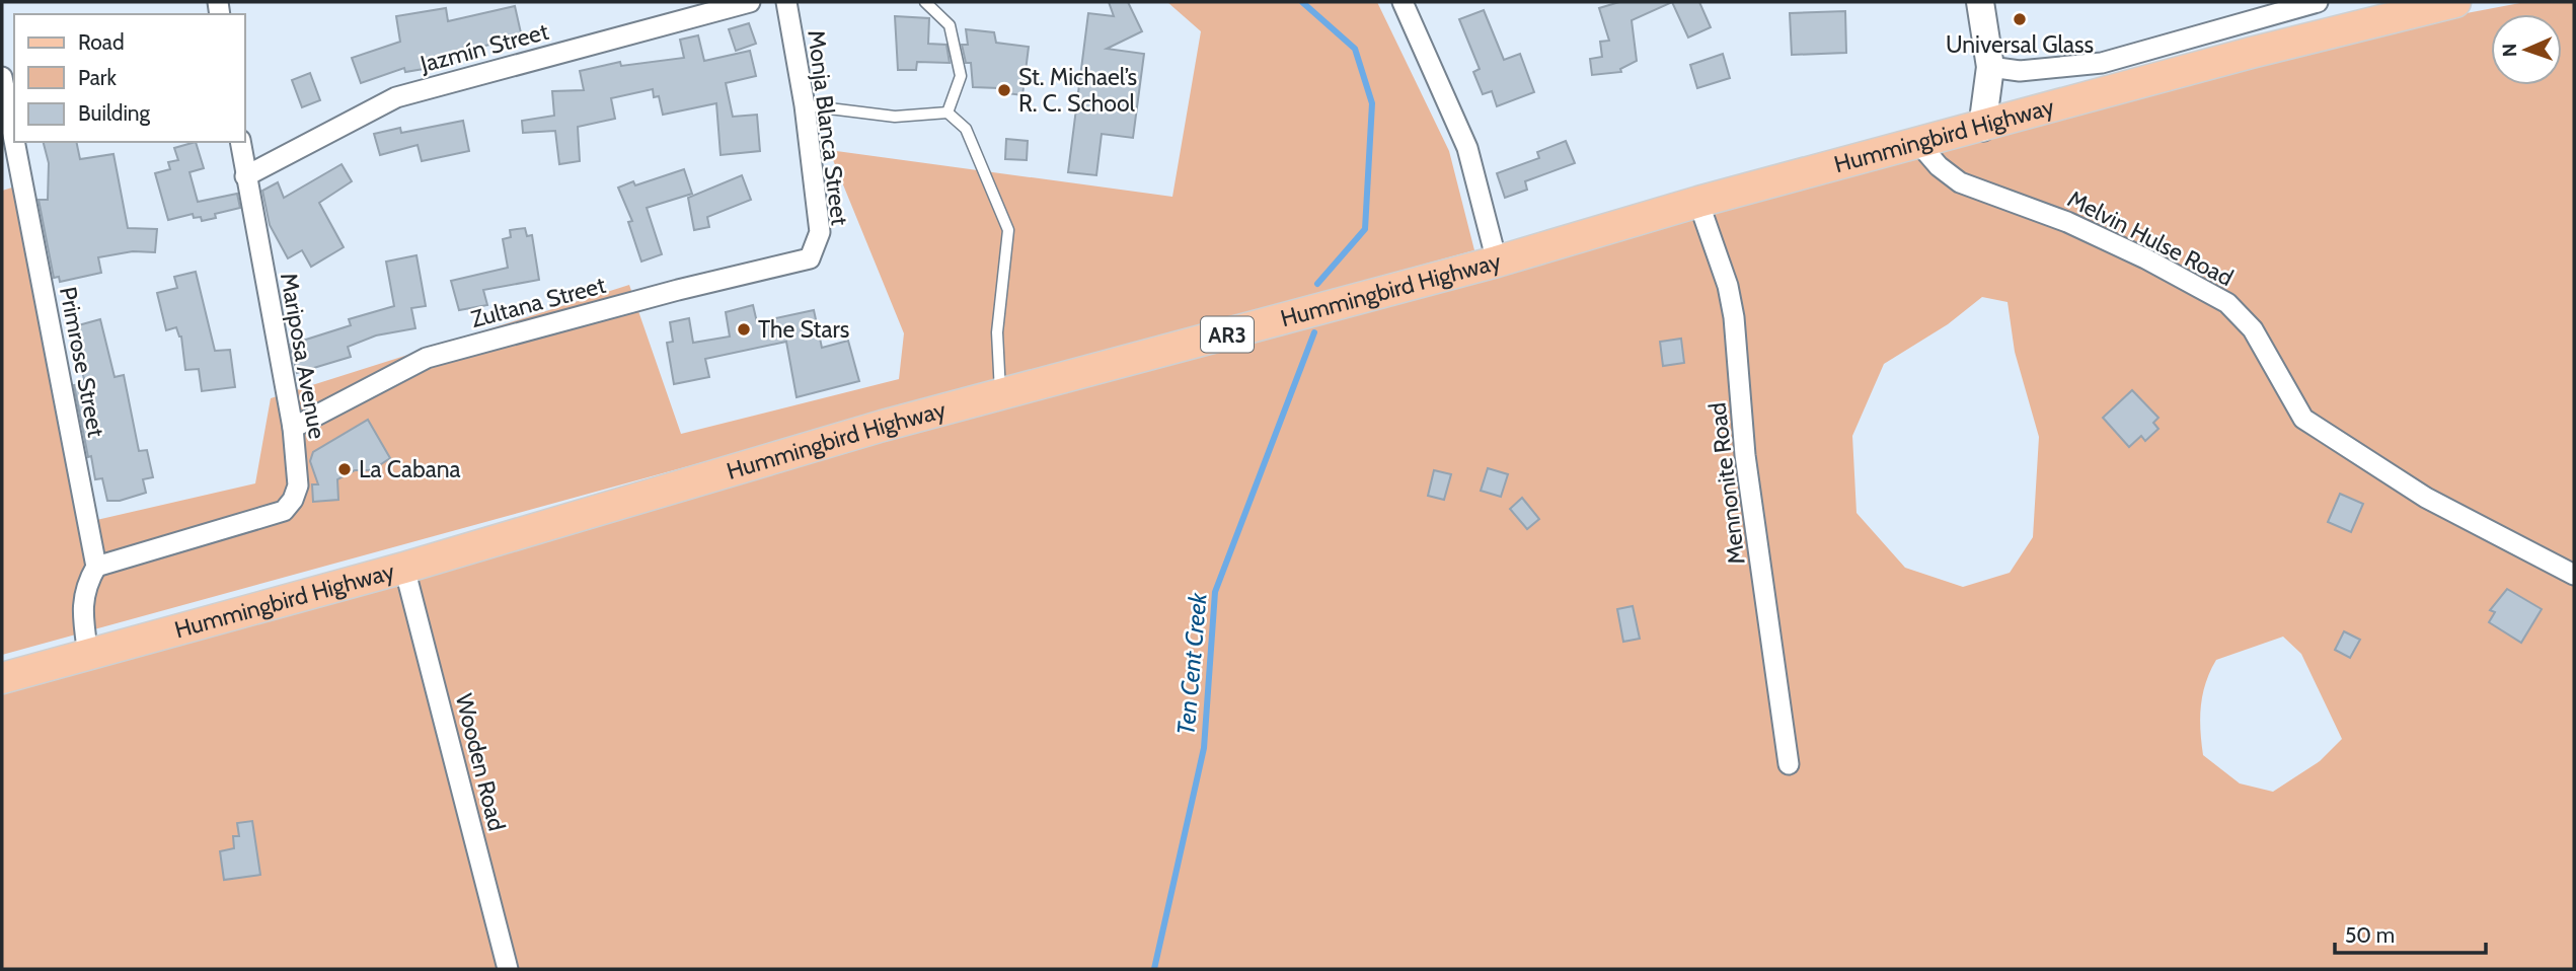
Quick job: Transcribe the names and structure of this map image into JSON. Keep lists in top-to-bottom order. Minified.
{"streets":{"main road":["Hummingbird Highway","AR3"],"street":["Jazmín Street","Monja Blanca Street","Melvin Hulse Road","Zultana Street","Mariposa Avenue","Primrose Street","Mennonite Road","Wooden Road"]},"crossings":[["Jazmín Street","Mariposa Avenue"],["Monja Blanca Street","Zultana Street"],["Hummingbird Highway","Melvin Hulse Road"],["Hummingbird Highway","Mennonite Road"],["Hummingbird Highway","Wooden Road"],["Zultana Street","Mariposa Avenue"],["Mariposa Avenue","Primrose Street"]],"water":["Ten Cent Creek"],"places":["Universal Glass","St. Michael’s R. C. School","The Stars","La Cabana"],"legend":["Road","Park","Building"],"scale_bar":"50 m","north":"left"}
